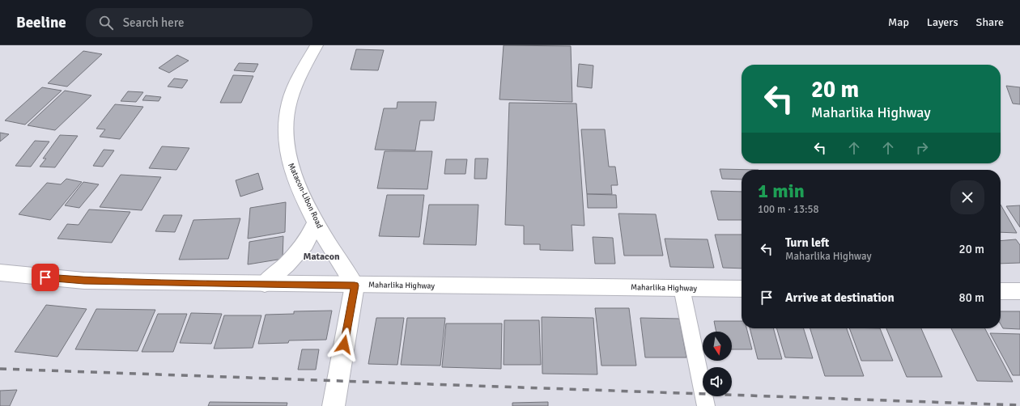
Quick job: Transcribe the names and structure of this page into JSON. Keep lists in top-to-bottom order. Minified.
{"streets":{"main road":["Matacon-Libon Road","Maharlika Highway"]},"crossings":[["Matacon-Libon Road","Maharlika Highway"]],"districts":["Matacon"],"north":"bottom","page":{"header":"Beeline","search":"Search here","nav":["Map","Layers","Share"],"turn":["20 m","Maharlika Highway"],"heading":["1 min","100 m · 13:58"],"list":[{"name":"Turn left","note":"Maharlika Highway","value":"20 m"},{"name":"Arrive at destination","value":"80 m"}]}}
